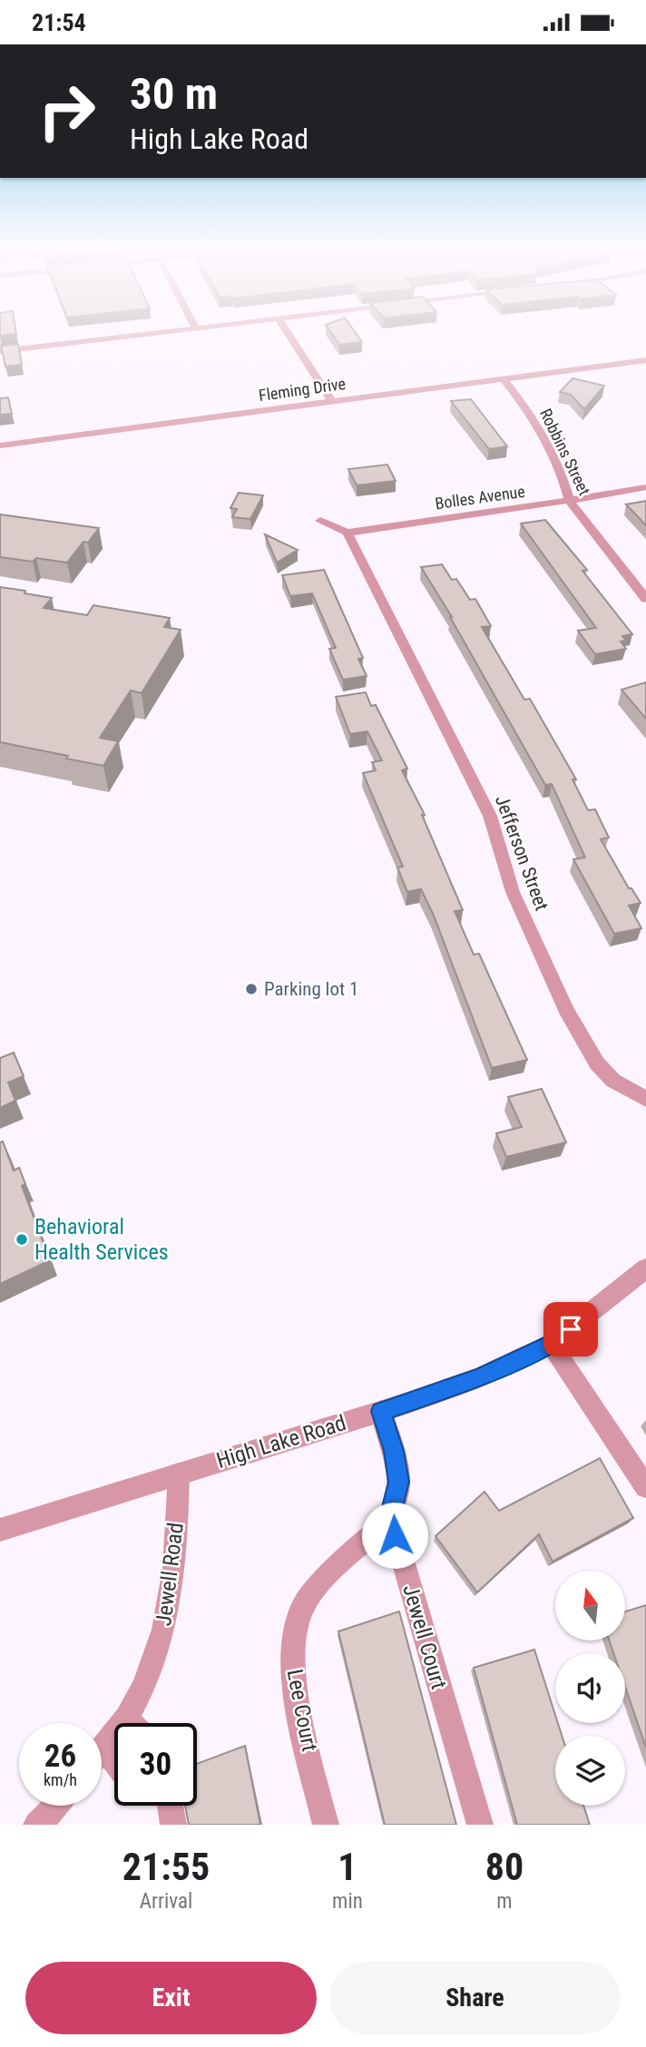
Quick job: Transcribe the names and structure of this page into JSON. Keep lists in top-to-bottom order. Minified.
{"streets":{"street":["Fleming Drive","Robbins Street","Bolles Avenue","Jefferson Street","High Lake Road","Jewell Road","Jewell Court","Lee Court"]},"crossings":[["Fleming Drive","Robbins Street"],["Robbins Street","Bolles Avenue"],["Bolles Avenue","Jefferson Street"],["High Lake Road","Jewell Road"],["Jewell Court","Lee Court"]],"places":["Parking lot 1","Behavioral Health Services"],"north":"top","page":{"status":"21:54","turn":["30 m","High Lake Road"],"speed":"26 km/h","limit":"30","eta":["21:55","Arrival","1","min","80","m"],"buttons":["Exit","Share"]}}
